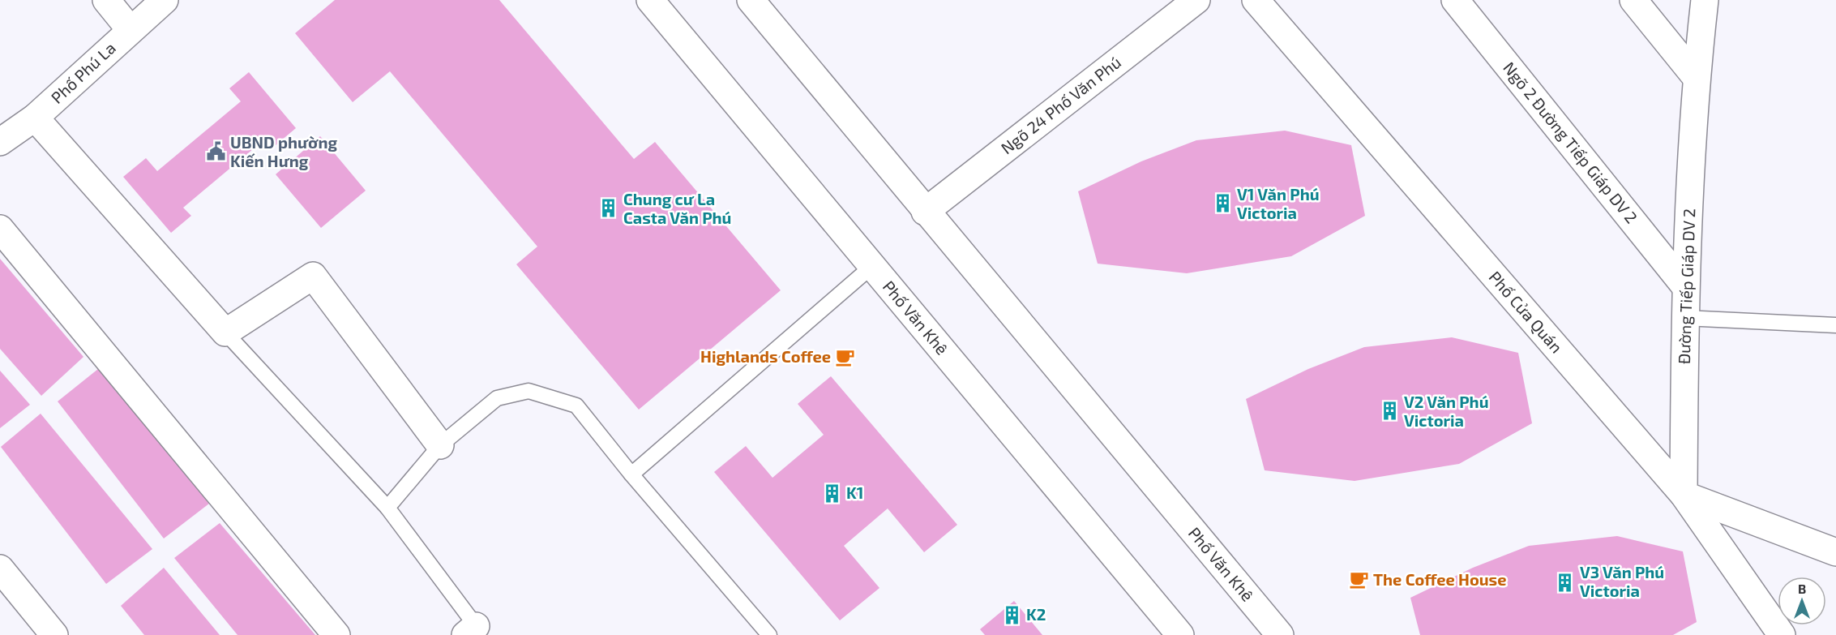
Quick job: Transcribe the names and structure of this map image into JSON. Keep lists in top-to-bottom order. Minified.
{"streets":{"street":["Phố Phú La","Ngõ 24 Phố Văn Phú","Ngõ 2 Đường Tiếp Giáp DV 2","Đường Tiếp Giáp DV 2","Phố Cửa Quán","Phố Văn Khê"]},"crossings":[["Ngõ 24 Phố Văn Phú","Phố Văn Khê"],["Ngõ 2 Đường Tiếp Giáp DV 2","Đường Tiếp Giáp DV 2"],["Đường Tiếp Giáp DV 2","Phố Cửa Quán"]],"places":{"public building":["UBND phường Kiến Hưng"],"building":["V1 Văn Phú Victoria","Chung cư La Casta Văn Phú","V2 Văn Phú Victoria","K1","V3 Văn Phú Victoria","K2"],"cafe":["Highlands Coffee","The Coffee House"]},"north":"top"}
